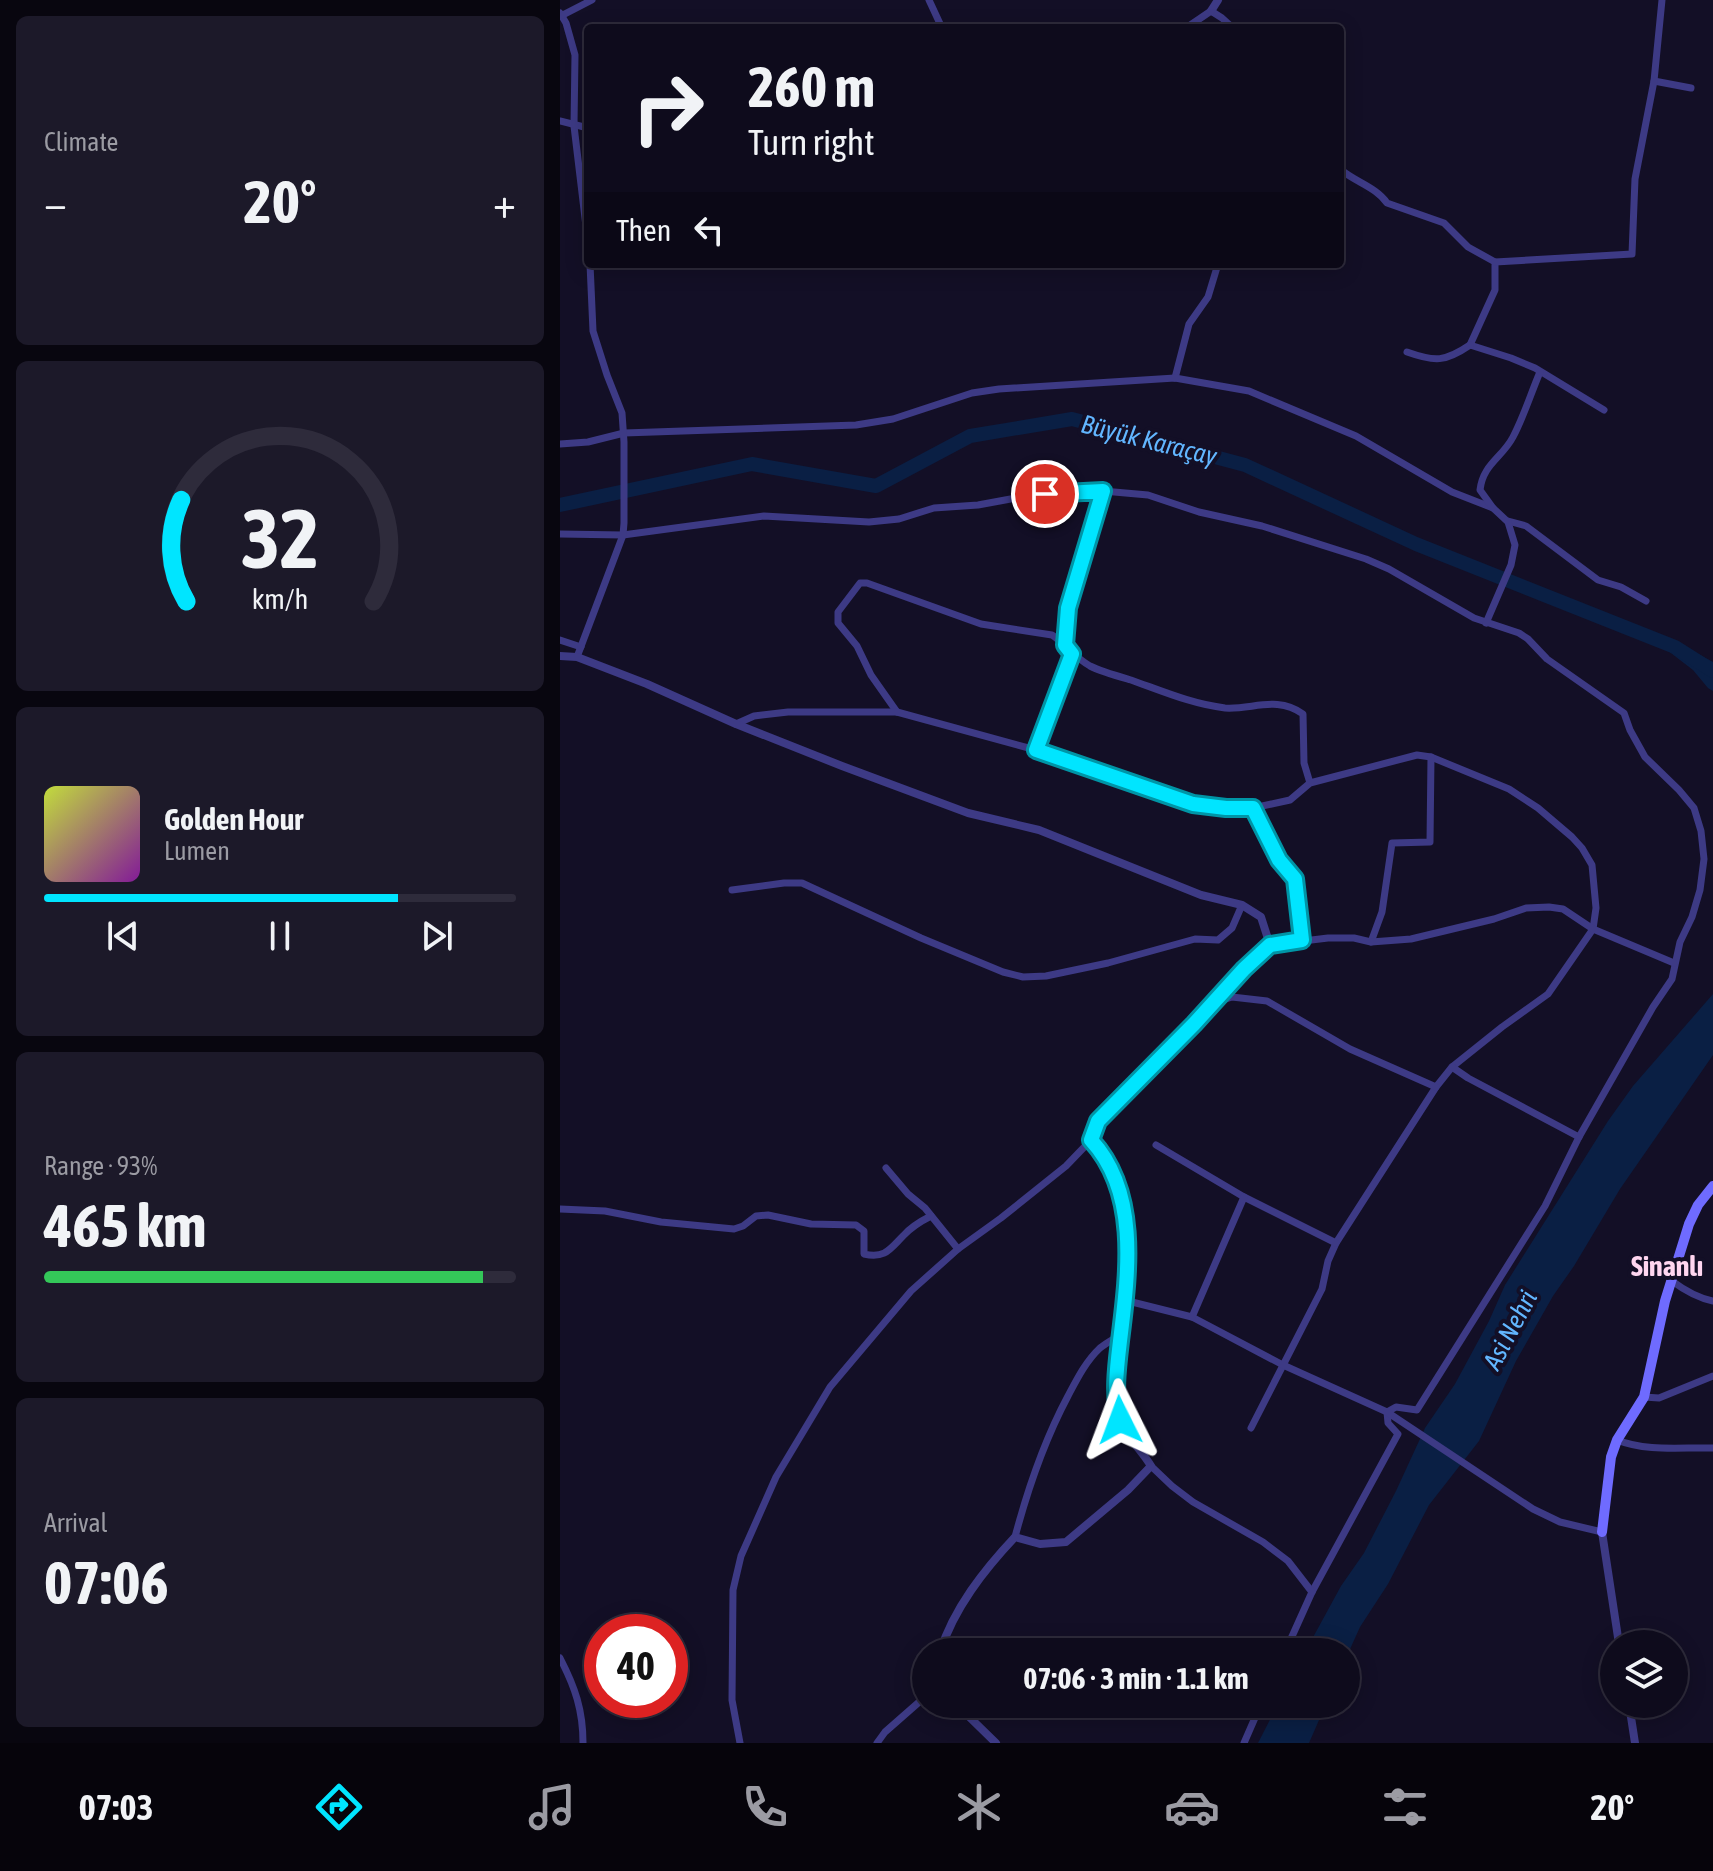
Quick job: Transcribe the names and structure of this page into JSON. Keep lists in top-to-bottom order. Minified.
{"districts":["Sinanlı"],"water":["Büyük Karaçay","Asi Nehri"],"page":{"tile":["Climate",["Range · 93%","465 km"],["Arrival","07:06"]],"turn":["260 m","Turn right"],"heat":["−","20°","+"],"then":"Then","song":["Golden Hour","Lumen"],"limit":"40","trip":"07:06 · 3 min · 1.1 km","tabs":["07:03","20°"],"gauge":["32","km/h"]}}
